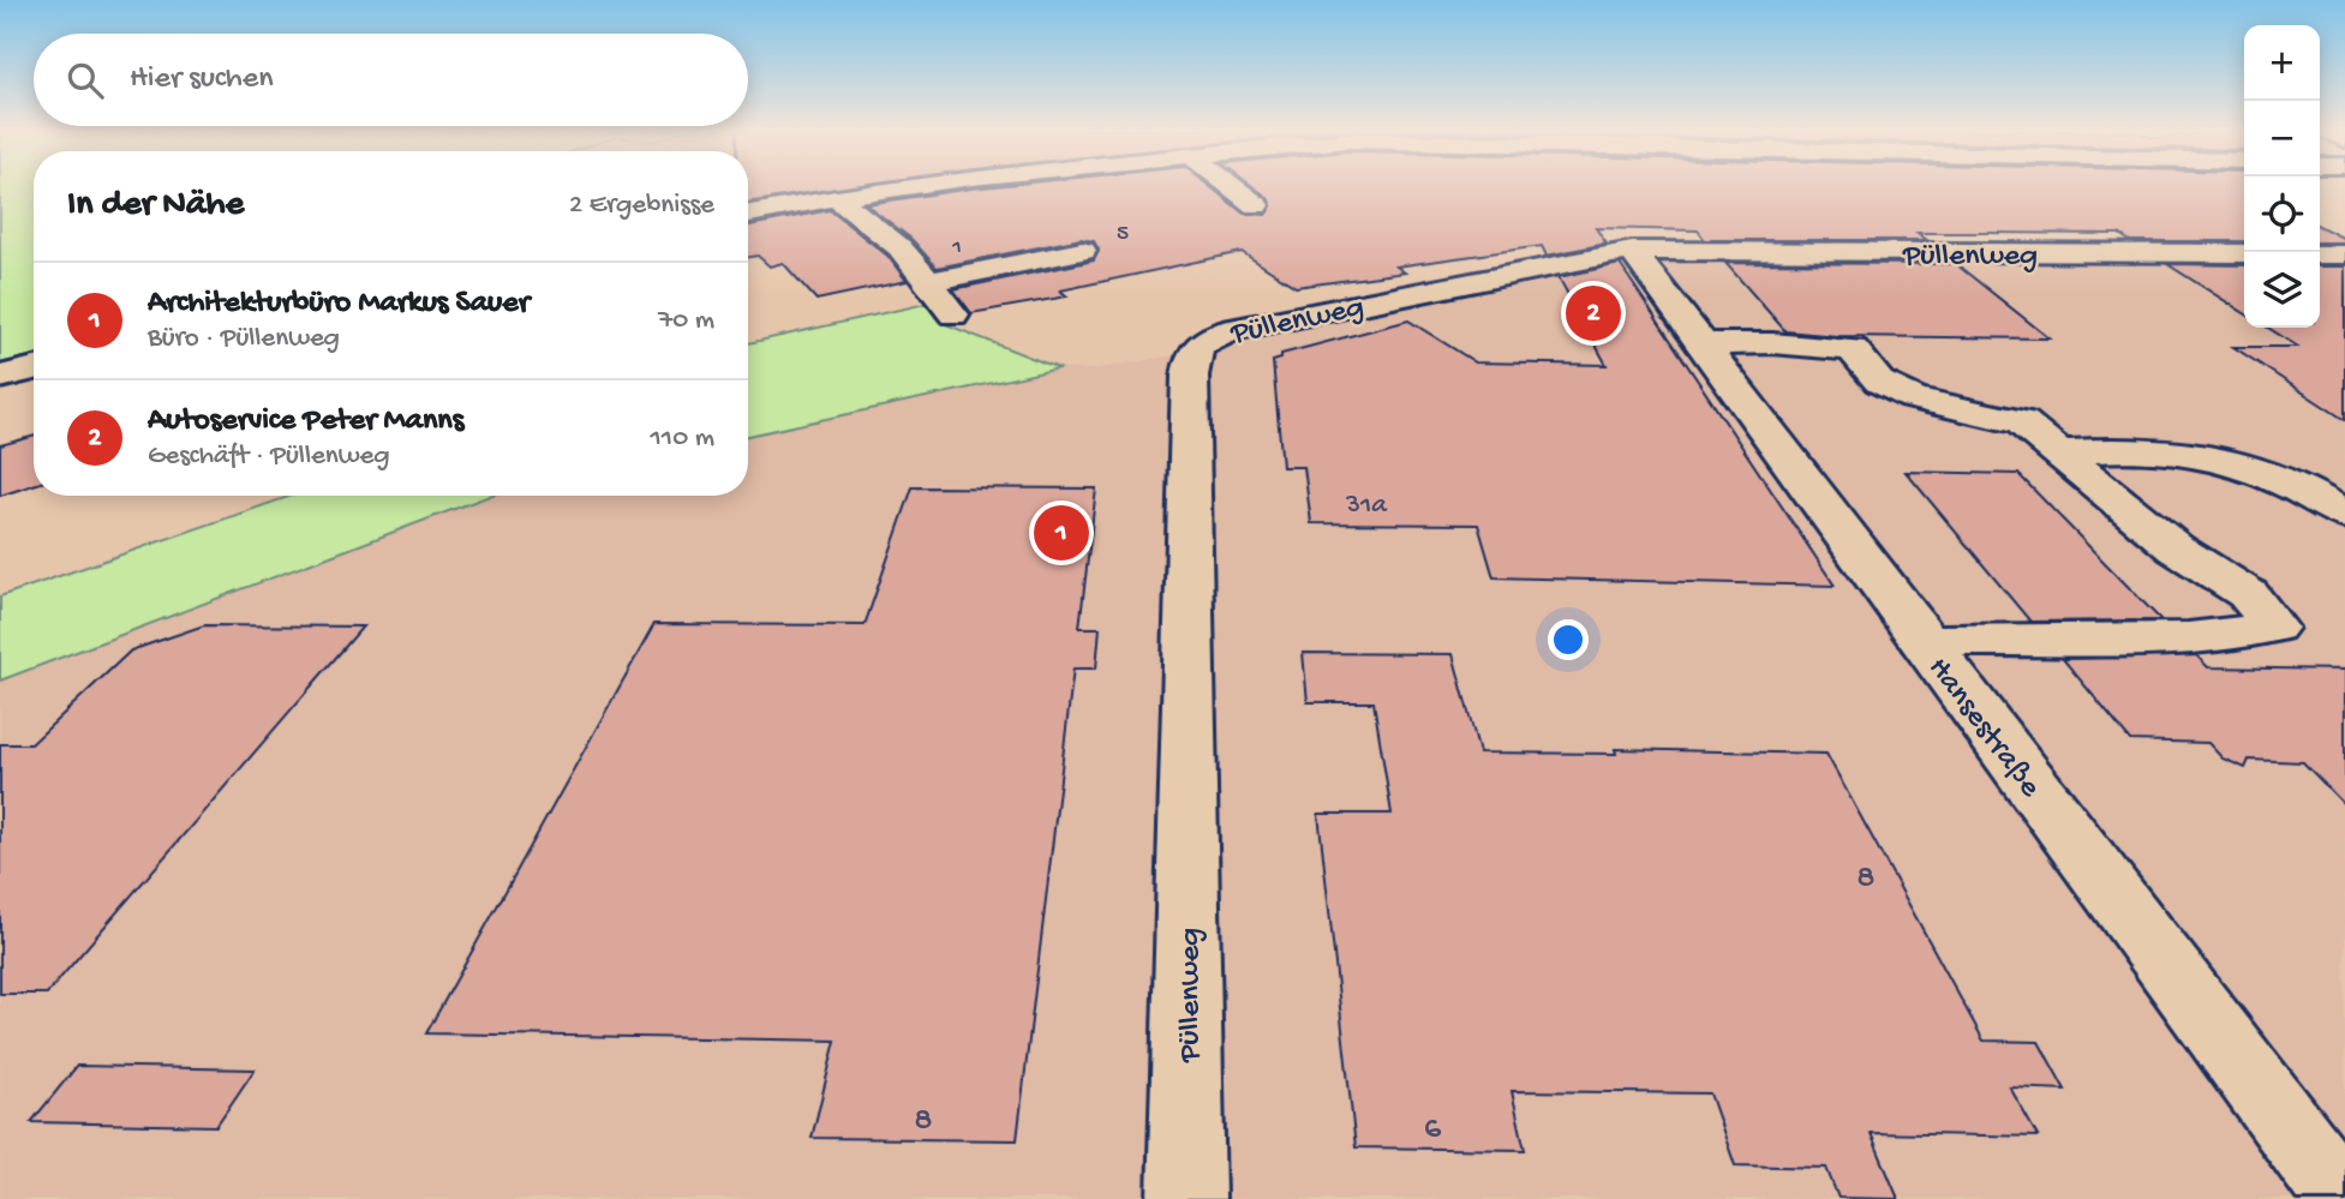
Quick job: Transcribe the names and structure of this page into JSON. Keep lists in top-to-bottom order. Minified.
{"streets":{"street":["Püllenweg","Hansestraße"]},"crossings":[["Püllenweg","Hansestraße"]],"house_numbers":["5","1","31a","8","8","6"],"page":{"map_buttons":["+","−"],"search":"Hier suchen","heading":["In der Nähe","2 Ergebnisse"],"list":[{"mark":"1","name":"Architekturbüro Markus Sauer","note":"Büro · Püllenweg","value":"70 m"},{"mark":"2","name":"Autoservice Peter Manns","note":"Geschäft · Püllenweg","value":"110 m"}],"pins":["2","1"]}}
